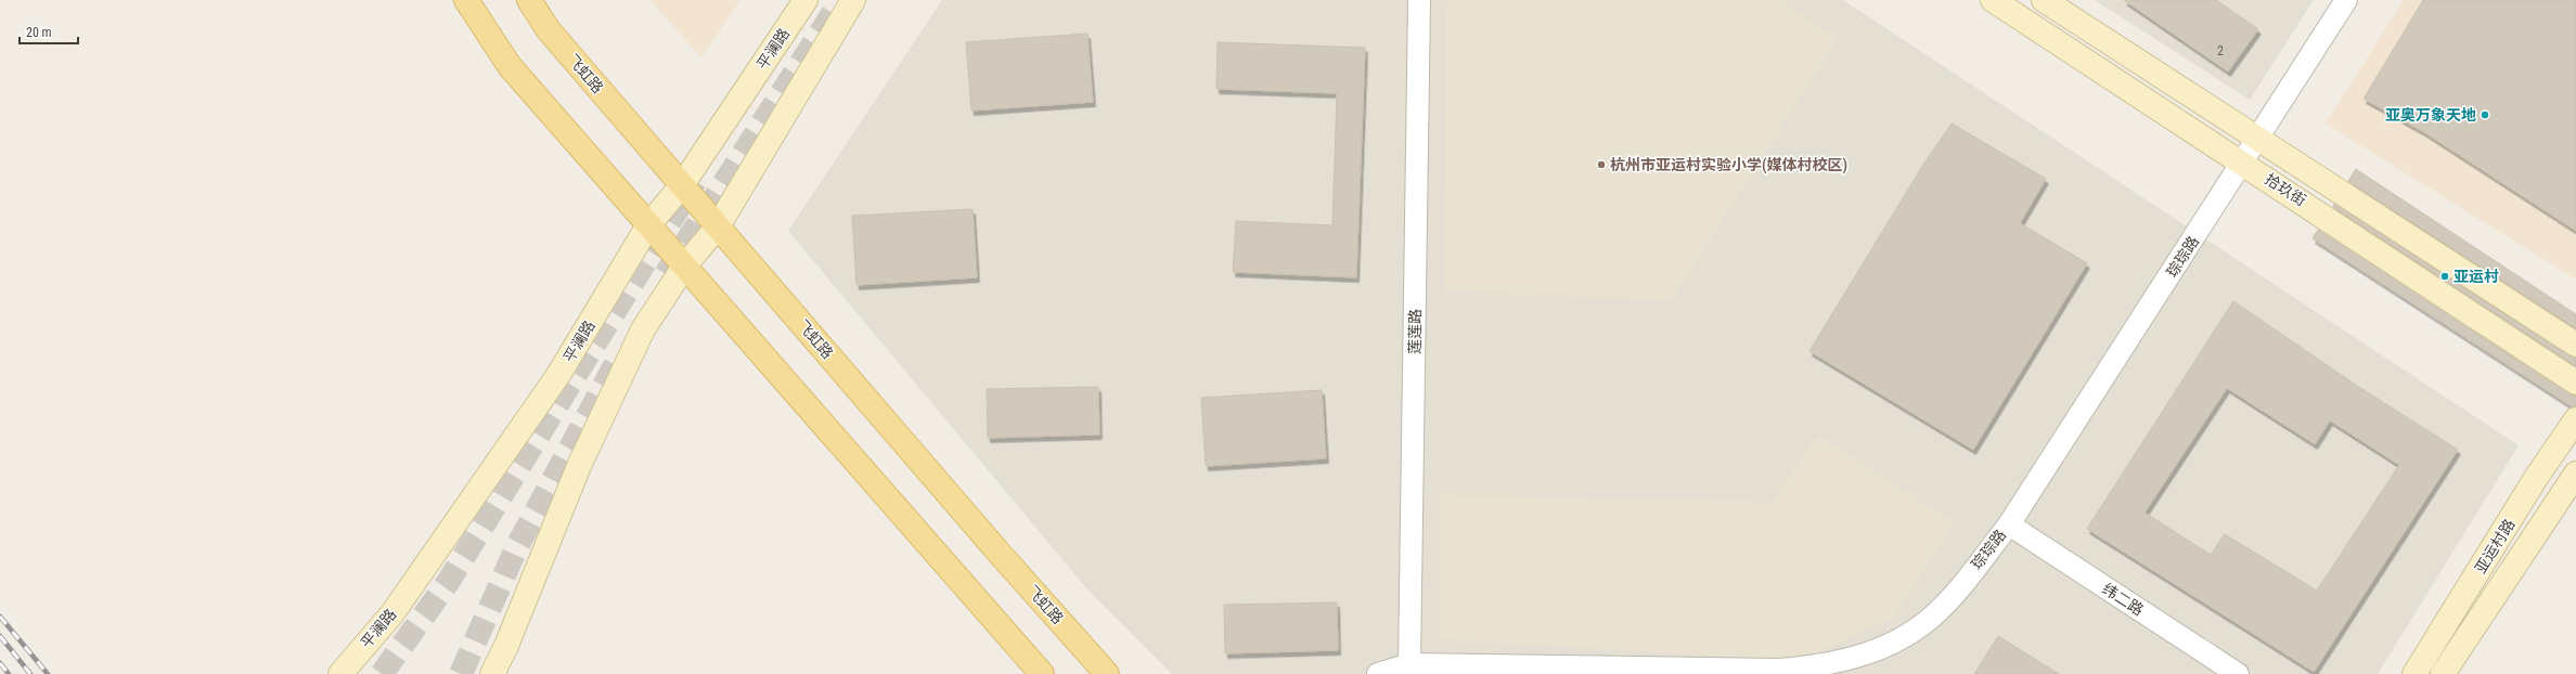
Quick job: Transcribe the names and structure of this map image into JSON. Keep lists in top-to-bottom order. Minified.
{"streets":{"main road":["平澜路","飞虹路","拾玖街","亚运村路"],"street":["琮琮路","莲莲路","纬二路"]},"crossings":[["平澜路","飞虹路"],["拾玖街","琮琮路"],["琮琮路","莲莲路"],["琮琮路","纬二路"]],"places":["亚奥万象天地","杭州市亚运村实验小学(媒体村校区)","亚运村"],"house_numbers":["2"],"scale_bar":"20 m"}
